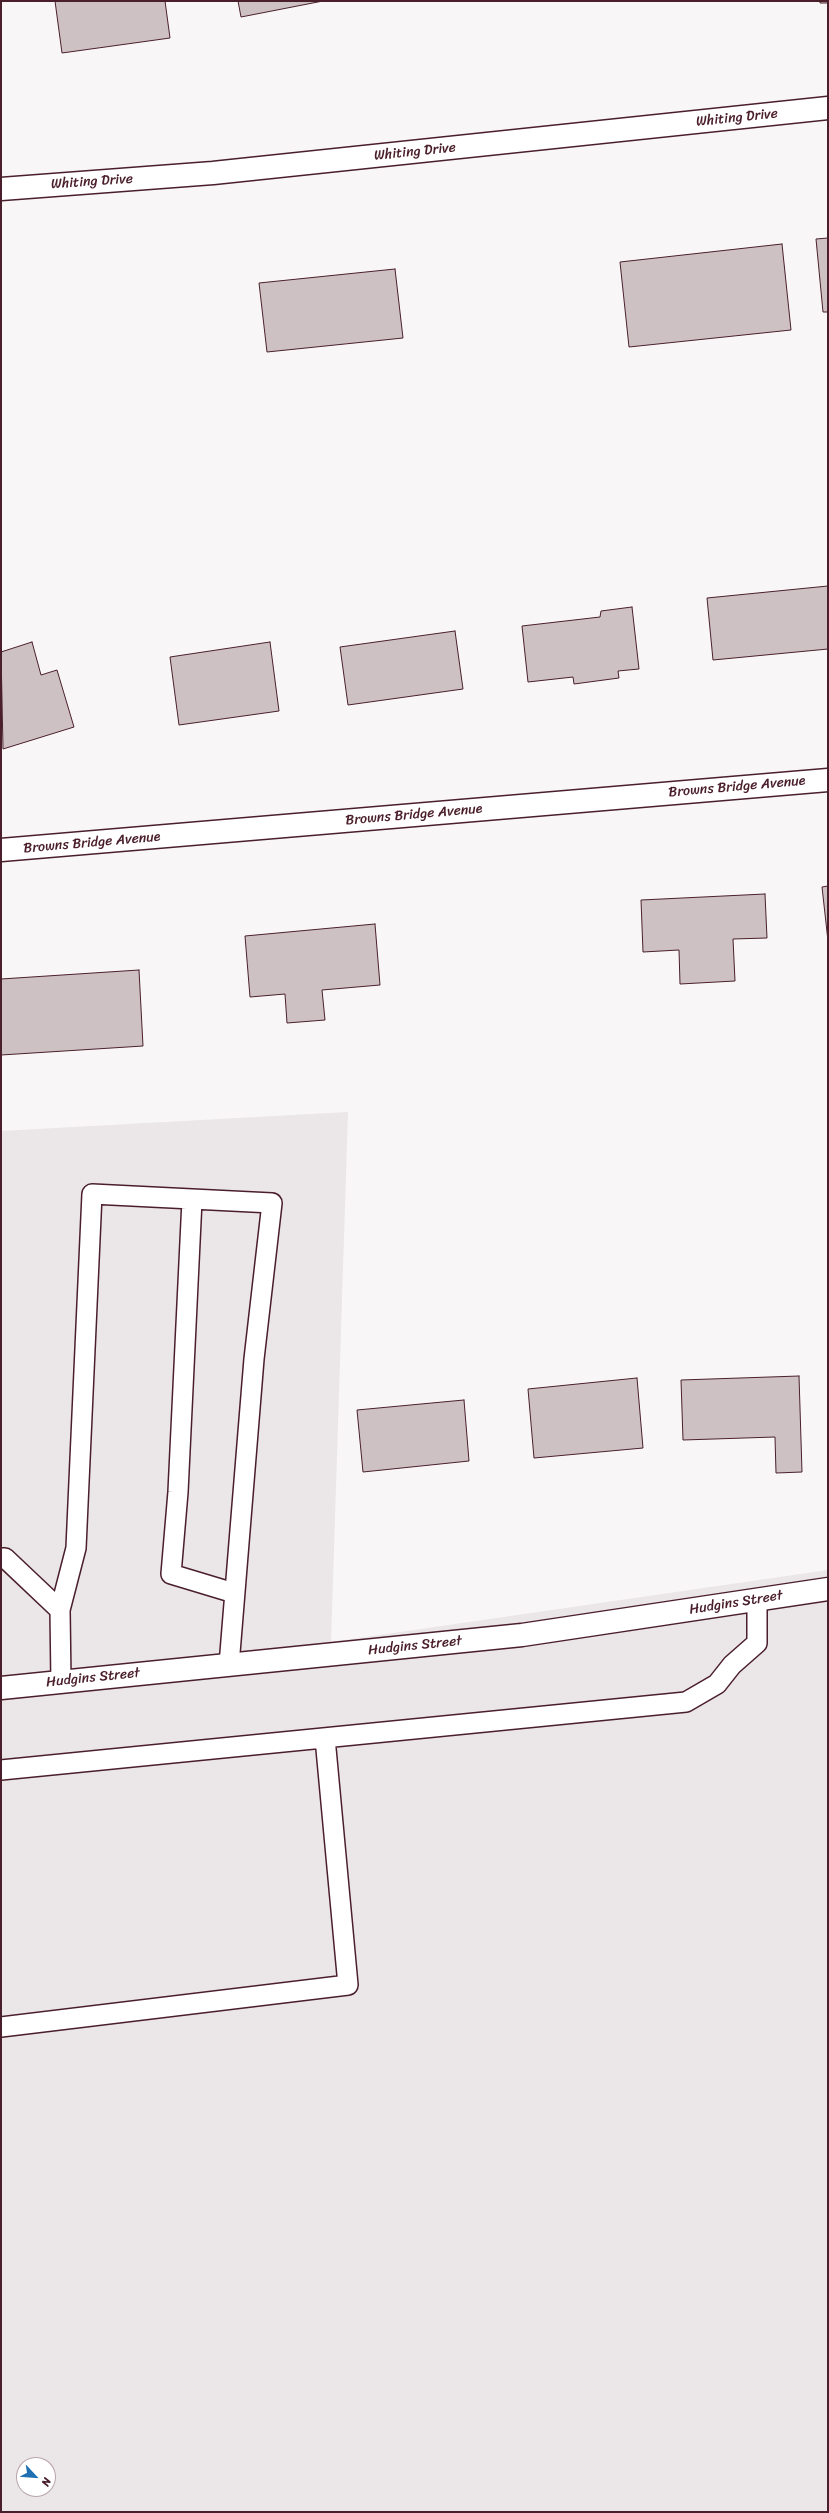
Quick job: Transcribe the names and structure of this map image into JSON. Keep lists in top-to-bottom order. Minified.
{"streets":{"street":["Whiting Drive","Browns Bridge Avenue","Hudgins Street"]},"north":"bottom right"}
